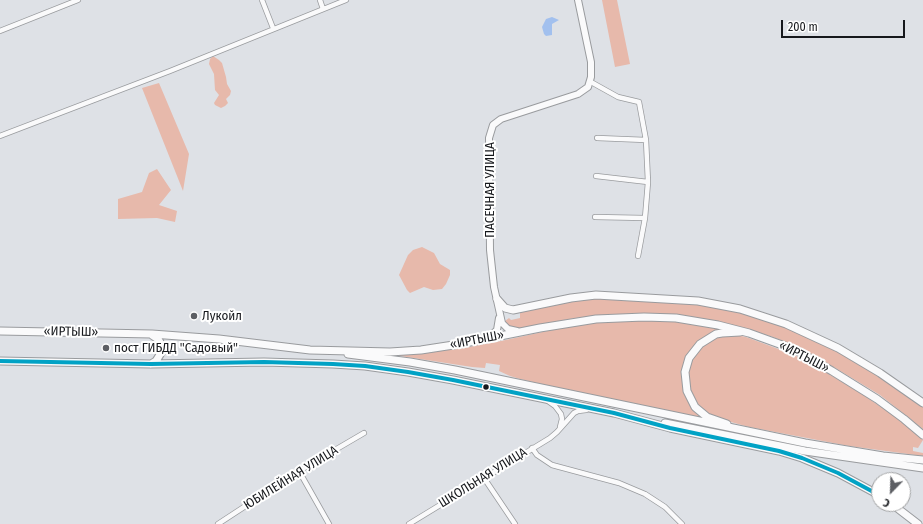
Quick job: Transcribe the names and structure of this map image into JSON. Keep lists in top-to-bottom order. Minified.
{"streets":{"main road":["ПАСЕЧНАЯ УЛИЦА","«ИРТЫШ»"],"street":["ЮБИЛЕЙНАЯ УЛИЦА","ШКОЛЬНАЯ УЛИЦА"]},"places":["Лукойл","пост ГИБДД \"Садовый\""],"scale_bar":"200 m","north":"bottom left"}
